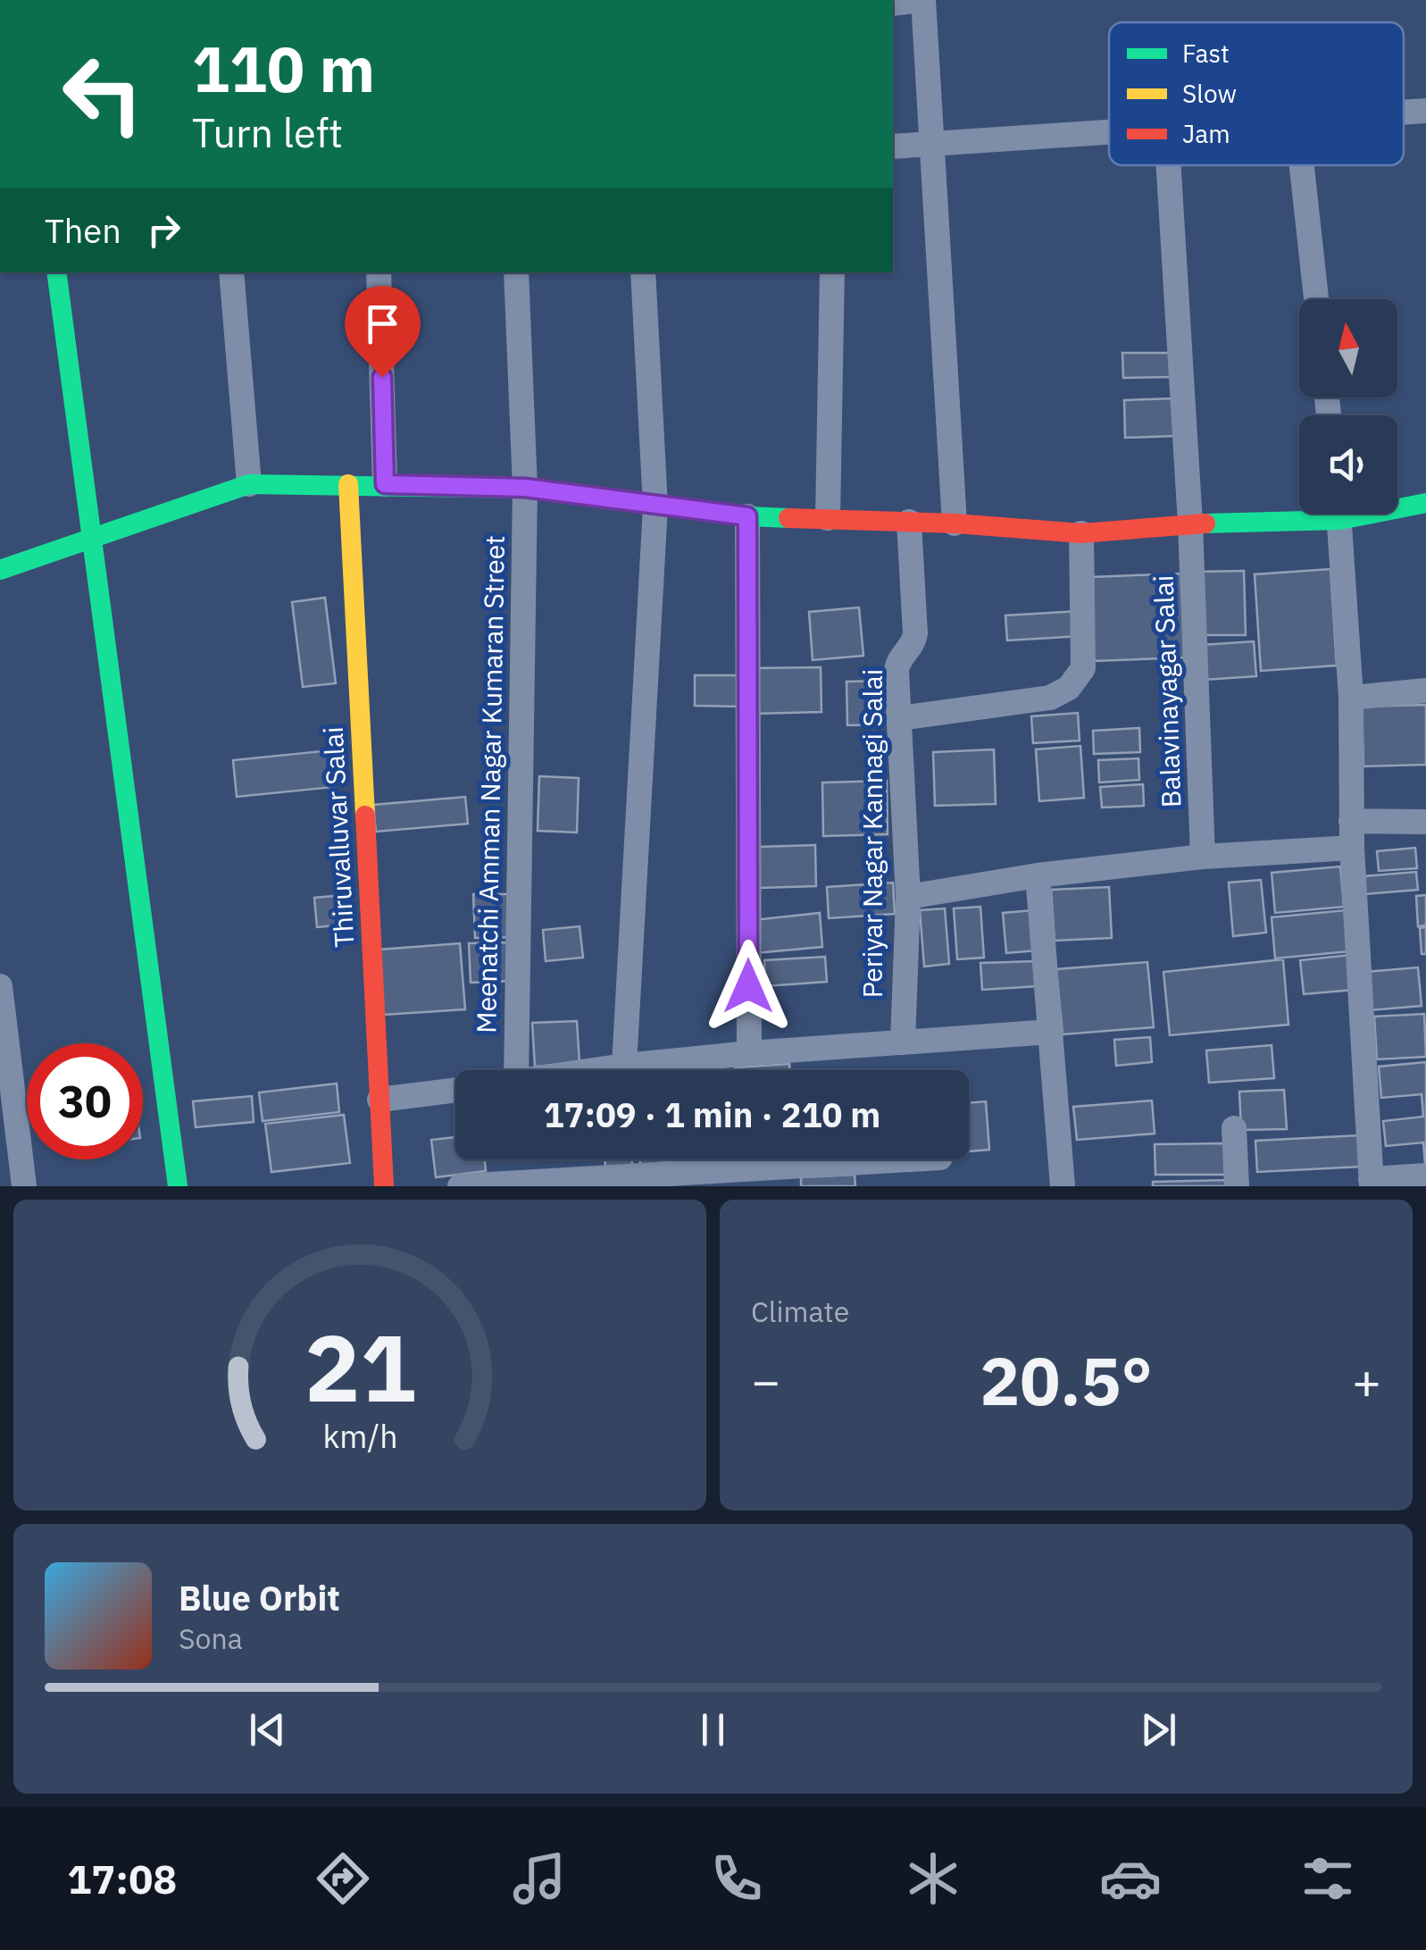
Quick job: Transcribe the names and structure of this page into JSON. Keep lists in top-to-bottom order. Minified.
{"streets":{"street":["Balavinayagar Salai","Meenatchi Amman Nagar Kumaran Street","Periyar Nagar Kannagi Salai","Thiruvalluvar Salai"]},"legend":["Fast","Slow","Jam"],"north":"top","page":{"turn":["110 m","Turn left"],"then":"Then","limit":"30","trip":"17:09 · 1 min · 210 m","tile":"Climate","heat":["−","20.5°","+"],"song":["Blue Orbit","Sona"],"tabs":"17:08","gauge":["21","km/h"]}}
